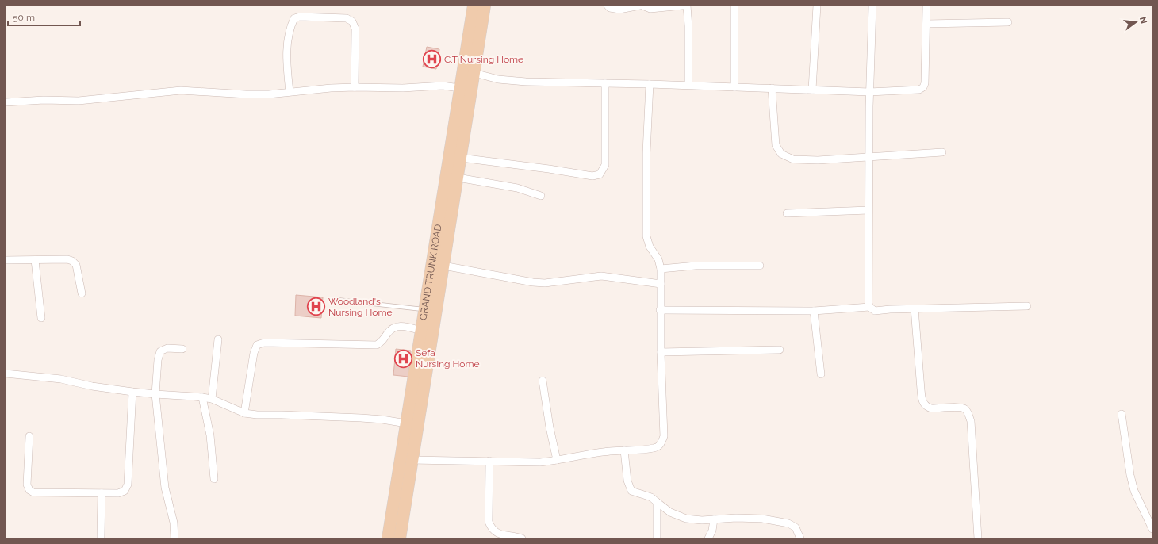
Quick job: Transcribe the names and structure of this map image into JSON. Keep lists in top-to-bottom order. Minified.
{"streets":{"main road":["GRAND TRUNK ROAD"]},"places":{"hospital":["C.T Nursing Home","Woodland's Nursing Home","Sefa Nursing Home"]},"scale_bar":"50 m","north":"right"}
